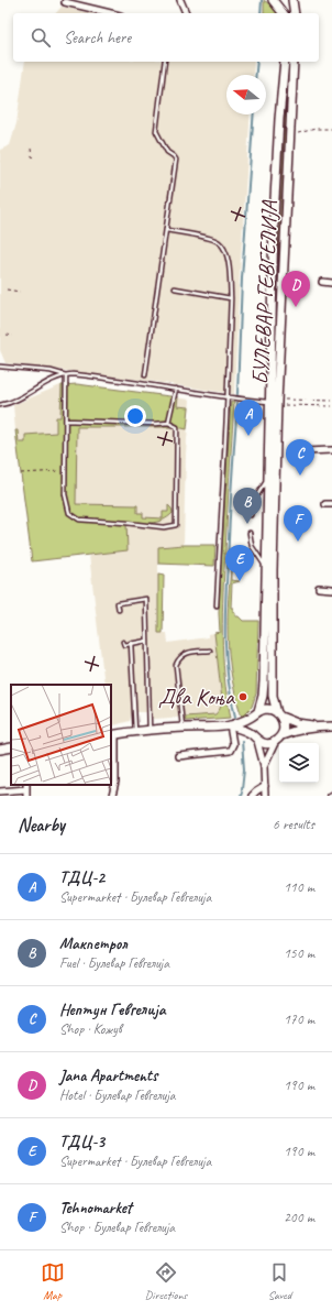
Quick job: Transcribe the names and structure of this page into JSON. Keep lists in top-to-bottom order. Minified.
{"streets":{"main road":["БУЛЕВАР ГЕВГЕЛИЈА"]},"places":["Два Коња"],"north":"left","page":{"search":"Search here","pins":["D","A","C","B","F","E"],"heading":["Nearby","6 results"],"list":[{"mark":"A","name":"ТДЦ-2","note":"Supermarket · Булевар Гевгелија","value":"110 m"},{"mark":"B","name":"Макпетрол","note":"Fuel · Булевар Гевгелија","value":"150 m"},{"mark":"C","name":"Нептун Гевгелија","note":"Shop · Кожув","value":"170 m"},{"mark":"D","name":"Jana Apartments","note":"Hotel · Булевар Гевгелија","value":"190 m"},{"mark":"E","name":"ТДЦ-3","note":"Supermarket · Булевар Гевгелија","value":"190 m"},{"mark":"F","name":"Tehnomarket","note":"Shop · Булевар Гевгелија","value":"200 m"}],"nav":["Map","Directions","Saved"]}}
